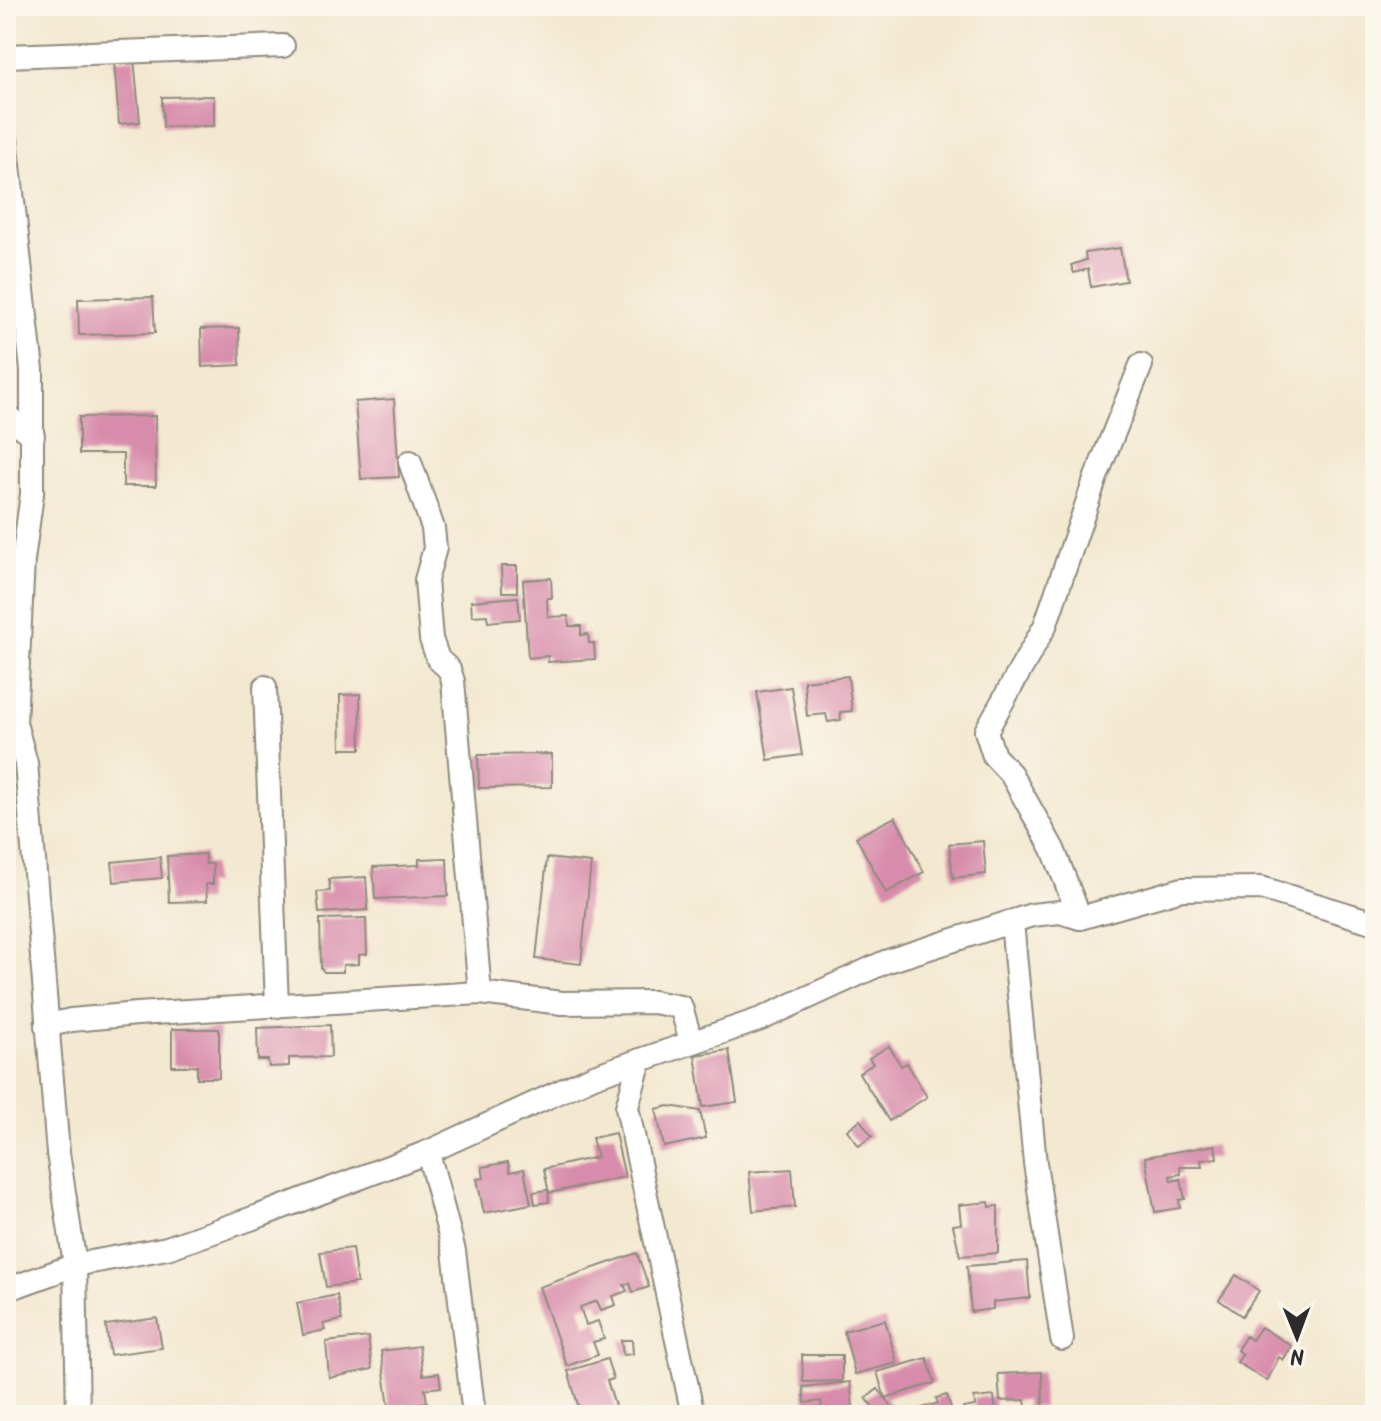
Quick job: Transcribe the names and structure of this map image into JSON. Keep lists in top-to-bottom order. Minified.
{"north":"bottom"}
